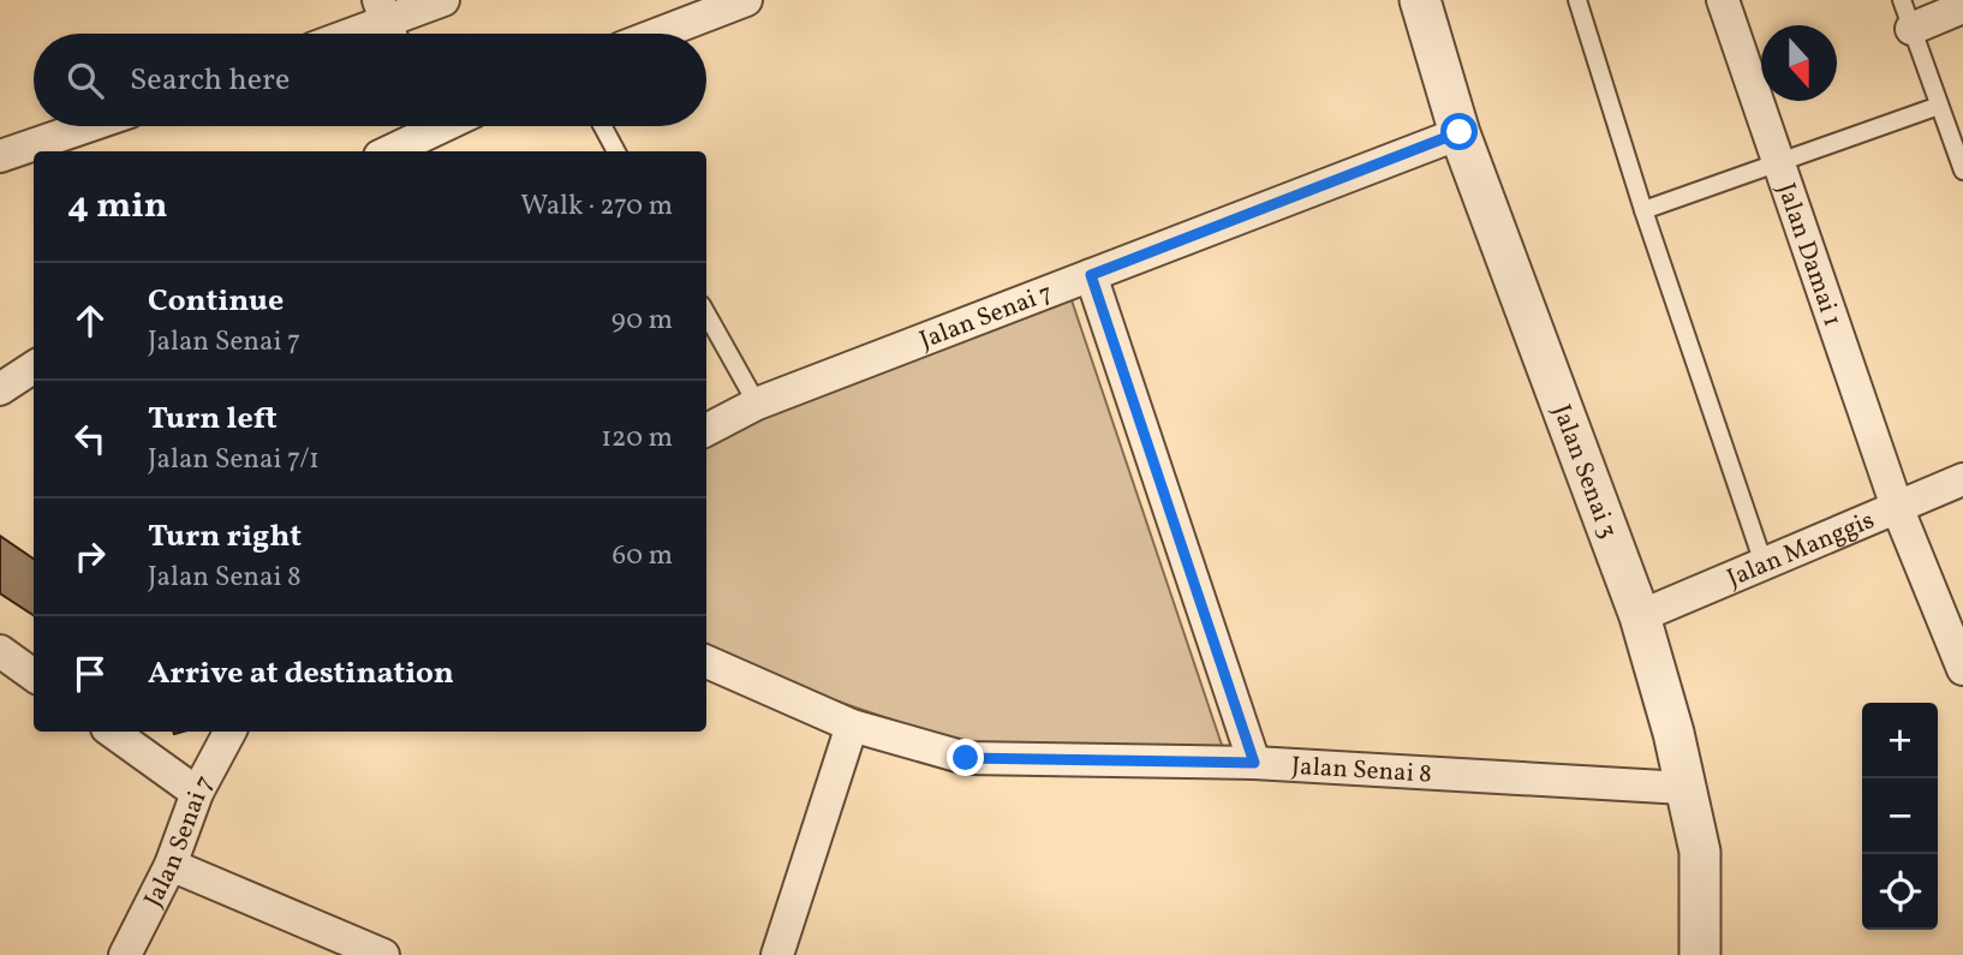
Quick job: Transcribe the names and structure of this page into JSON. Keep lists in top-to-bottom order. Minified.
{"streets":{"street":["Jalan Damai 1","Jalan Senai 7","Jalan Senai 3","Jalan Manggis","Jalan Senai 8"]},"crossings":[["Jalan Damai 1","Jalan Manggis"],["Jalan Senai 7","Jalan Senai 3"],["Jalan Senai 3","Jalan Manggis"],["Jalan Senai 3","Jalan Senai 8"]],"north":"bottom","page":{"search":"Search here","heading":["4 min","Walk · 270 m"],"list":[["Continue","Jalan Senai 7","90 m"],["Turn left","Jalan Senai 7/1","120 m"],["Turn right","Jalan Senai 8","60 m"],"Arrive at destination"],"map_buttons":["+","−"]}}
